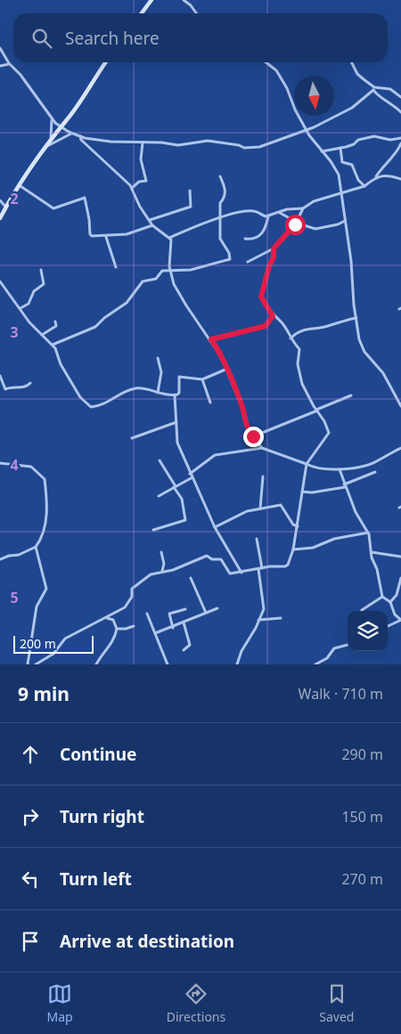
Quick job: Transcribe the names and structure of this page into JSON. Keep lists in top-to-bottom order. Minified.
{"scale_bar":"200 m","north":"bottom","page":{"search":"Search here","scale":"200 m","heading":["9 min","Walk · 710 m"],"list":[["Continue","290 m"],["Turn right","150 m"],["Turn left","270 m"],"Arrive at destination"],"nav":["Map","Directions","Saved"]},"grid":{"rows":["2","3","4","5"]}}
